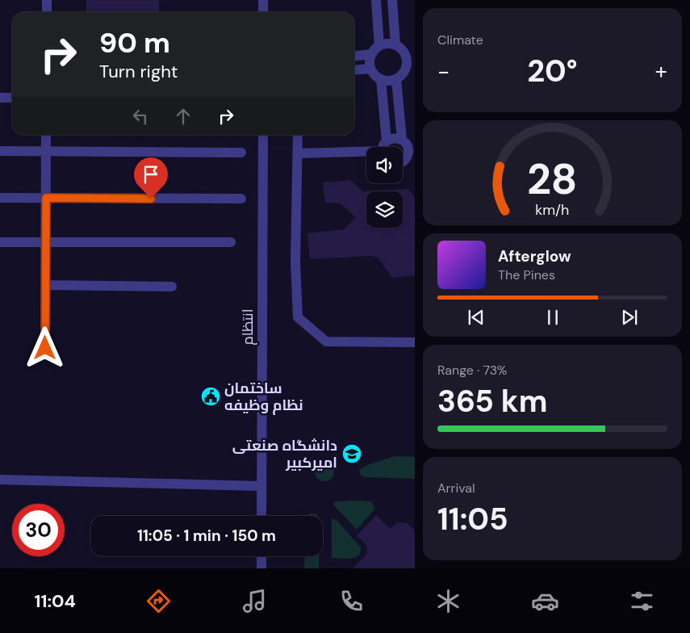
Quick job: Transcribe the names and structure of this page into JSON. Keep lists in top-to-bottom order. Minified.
{"streets":{"street":["انتظام"]},"places":{"public building":["ساختمان نظام وظیفه"],"school or university":["دانشگاه صنعتی امیرکبیر"]},"page":{"tile":["Climate",["Range · 73%","365 km"],["Arrival","11:05"]],"turn":["90 m","Turn right"],"heat":["−","20°","+"],"song":["Afterglow","The Pines"],"limit":"30","trip":"11:05 · 1 min · 150 m","tabs":"11:04","gauge":["28","km/h"]}}
